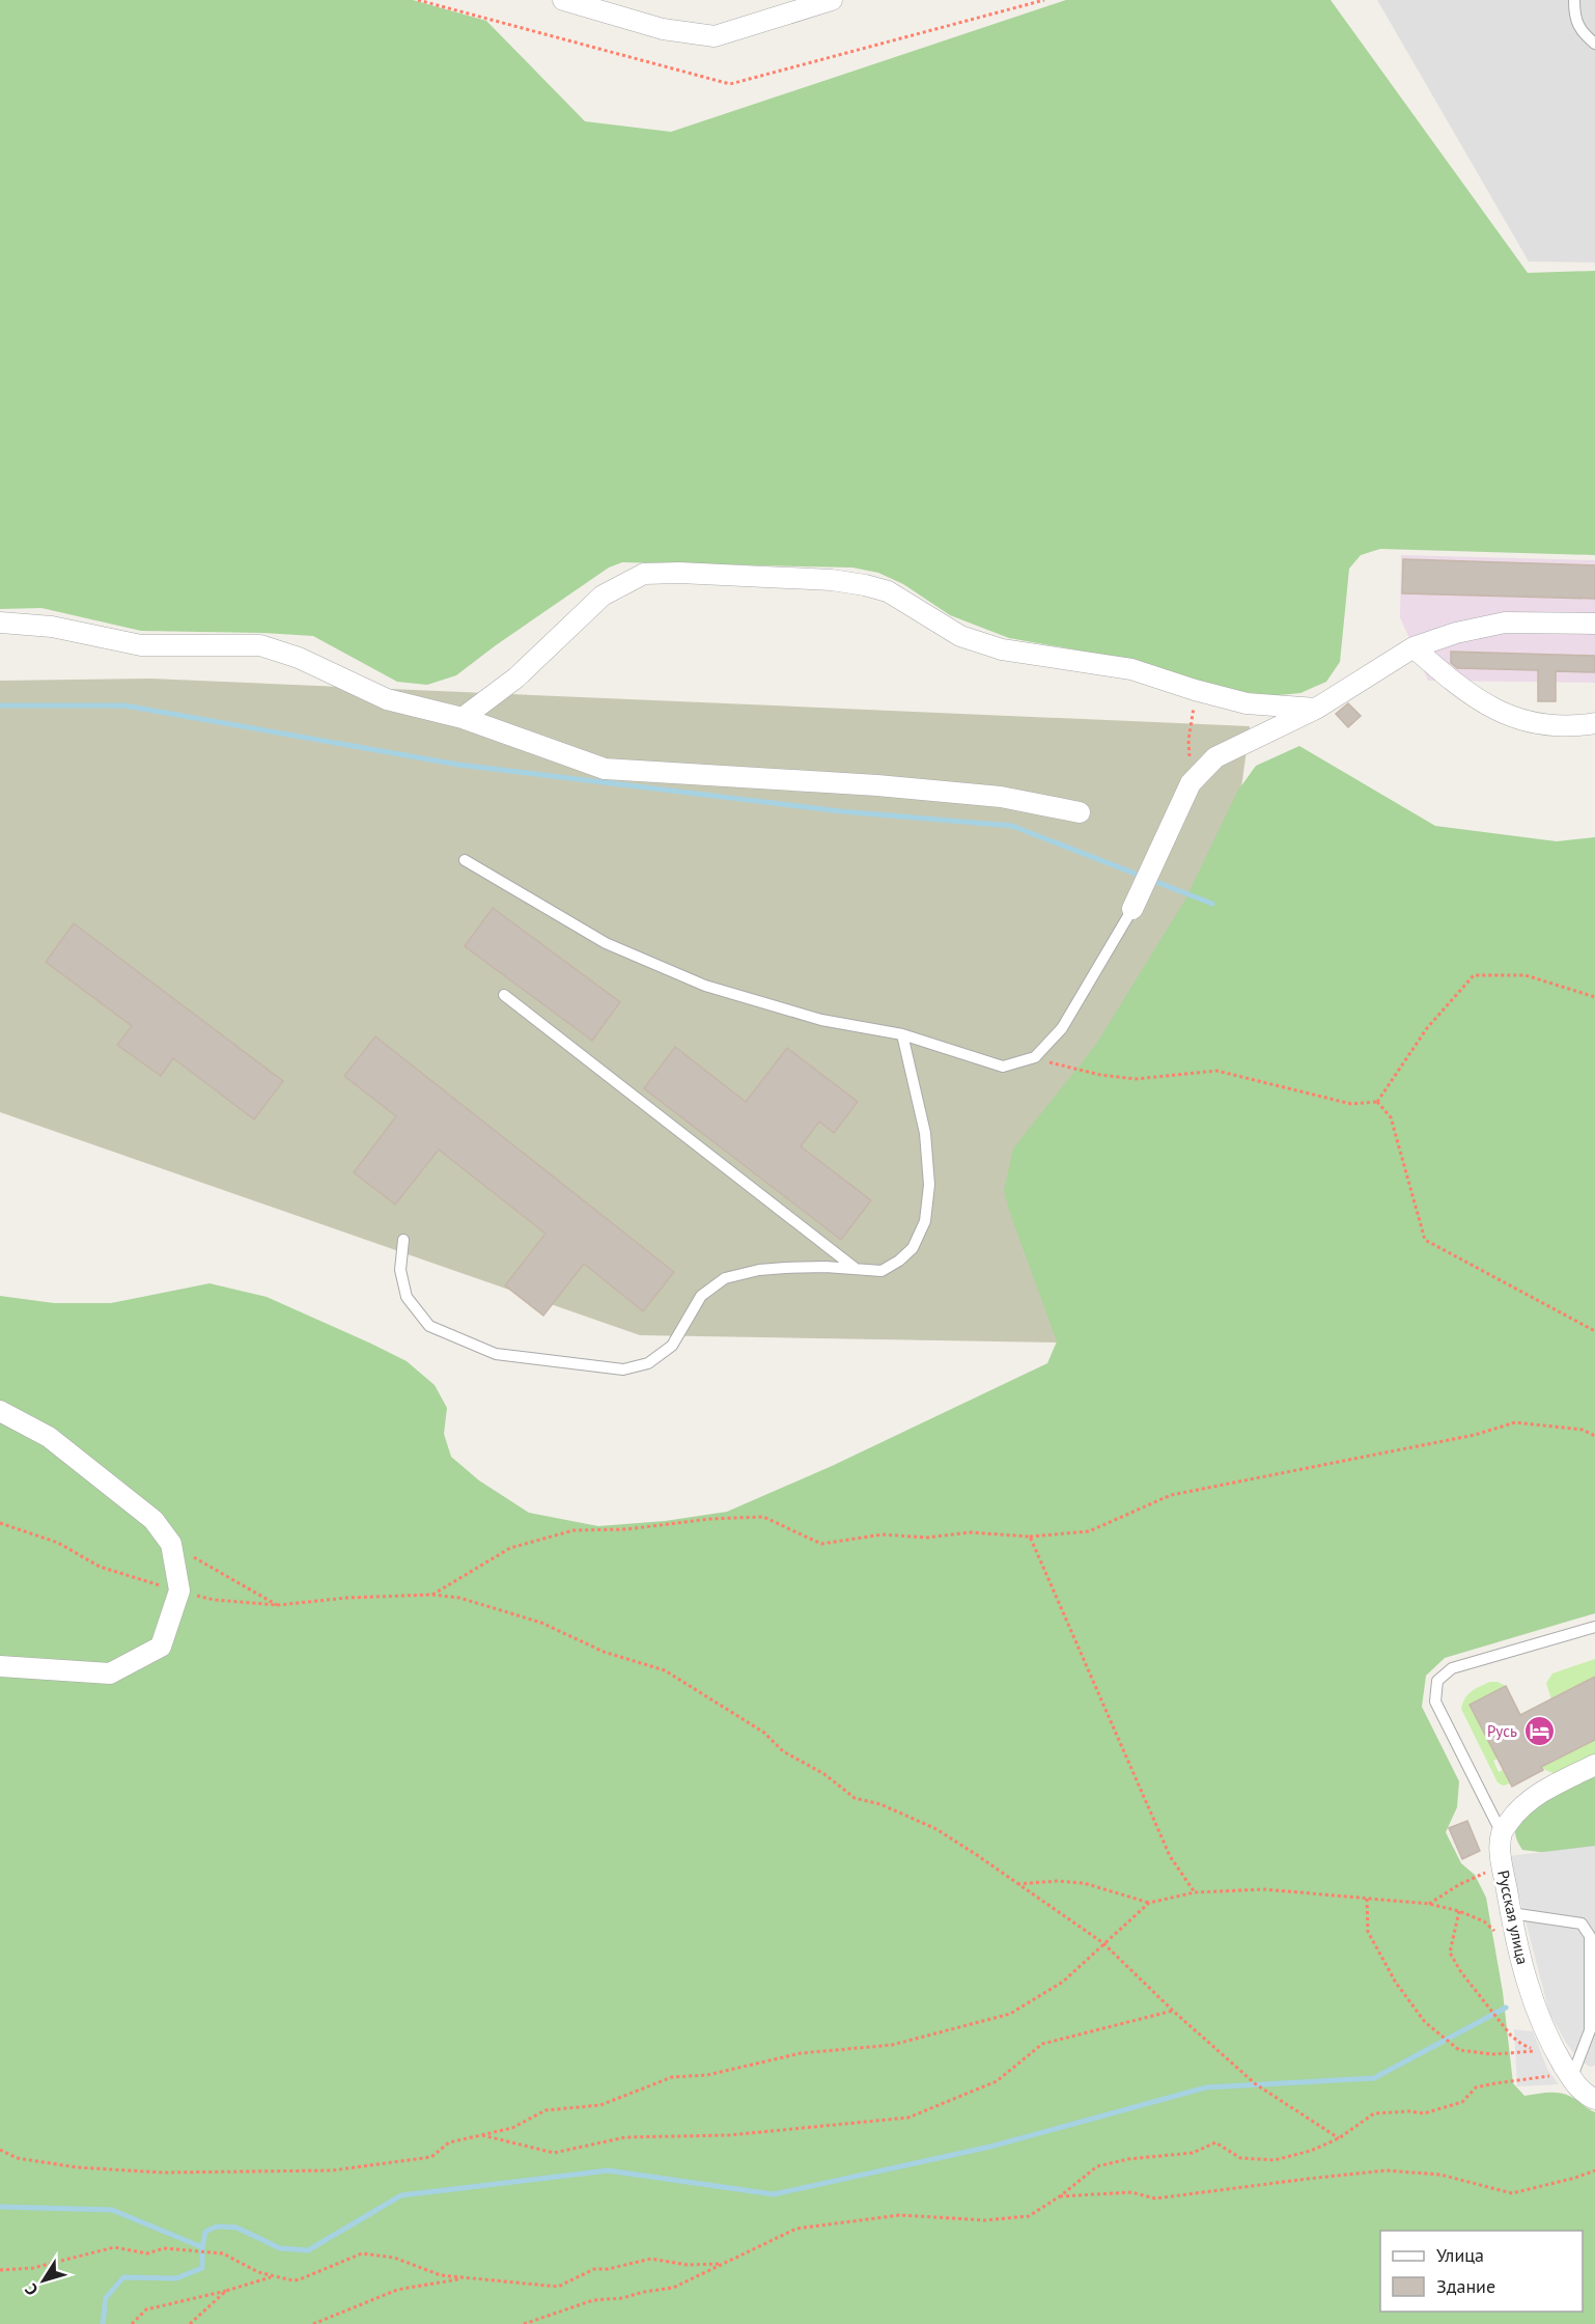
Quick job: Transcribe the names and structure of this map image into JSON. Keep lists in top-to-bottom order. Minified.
{"streets":{"street":["Русская улица"]},"places":{"hotel":["Русь"]},"legend":["Улица","Здание"],"north":"bottom left"}
